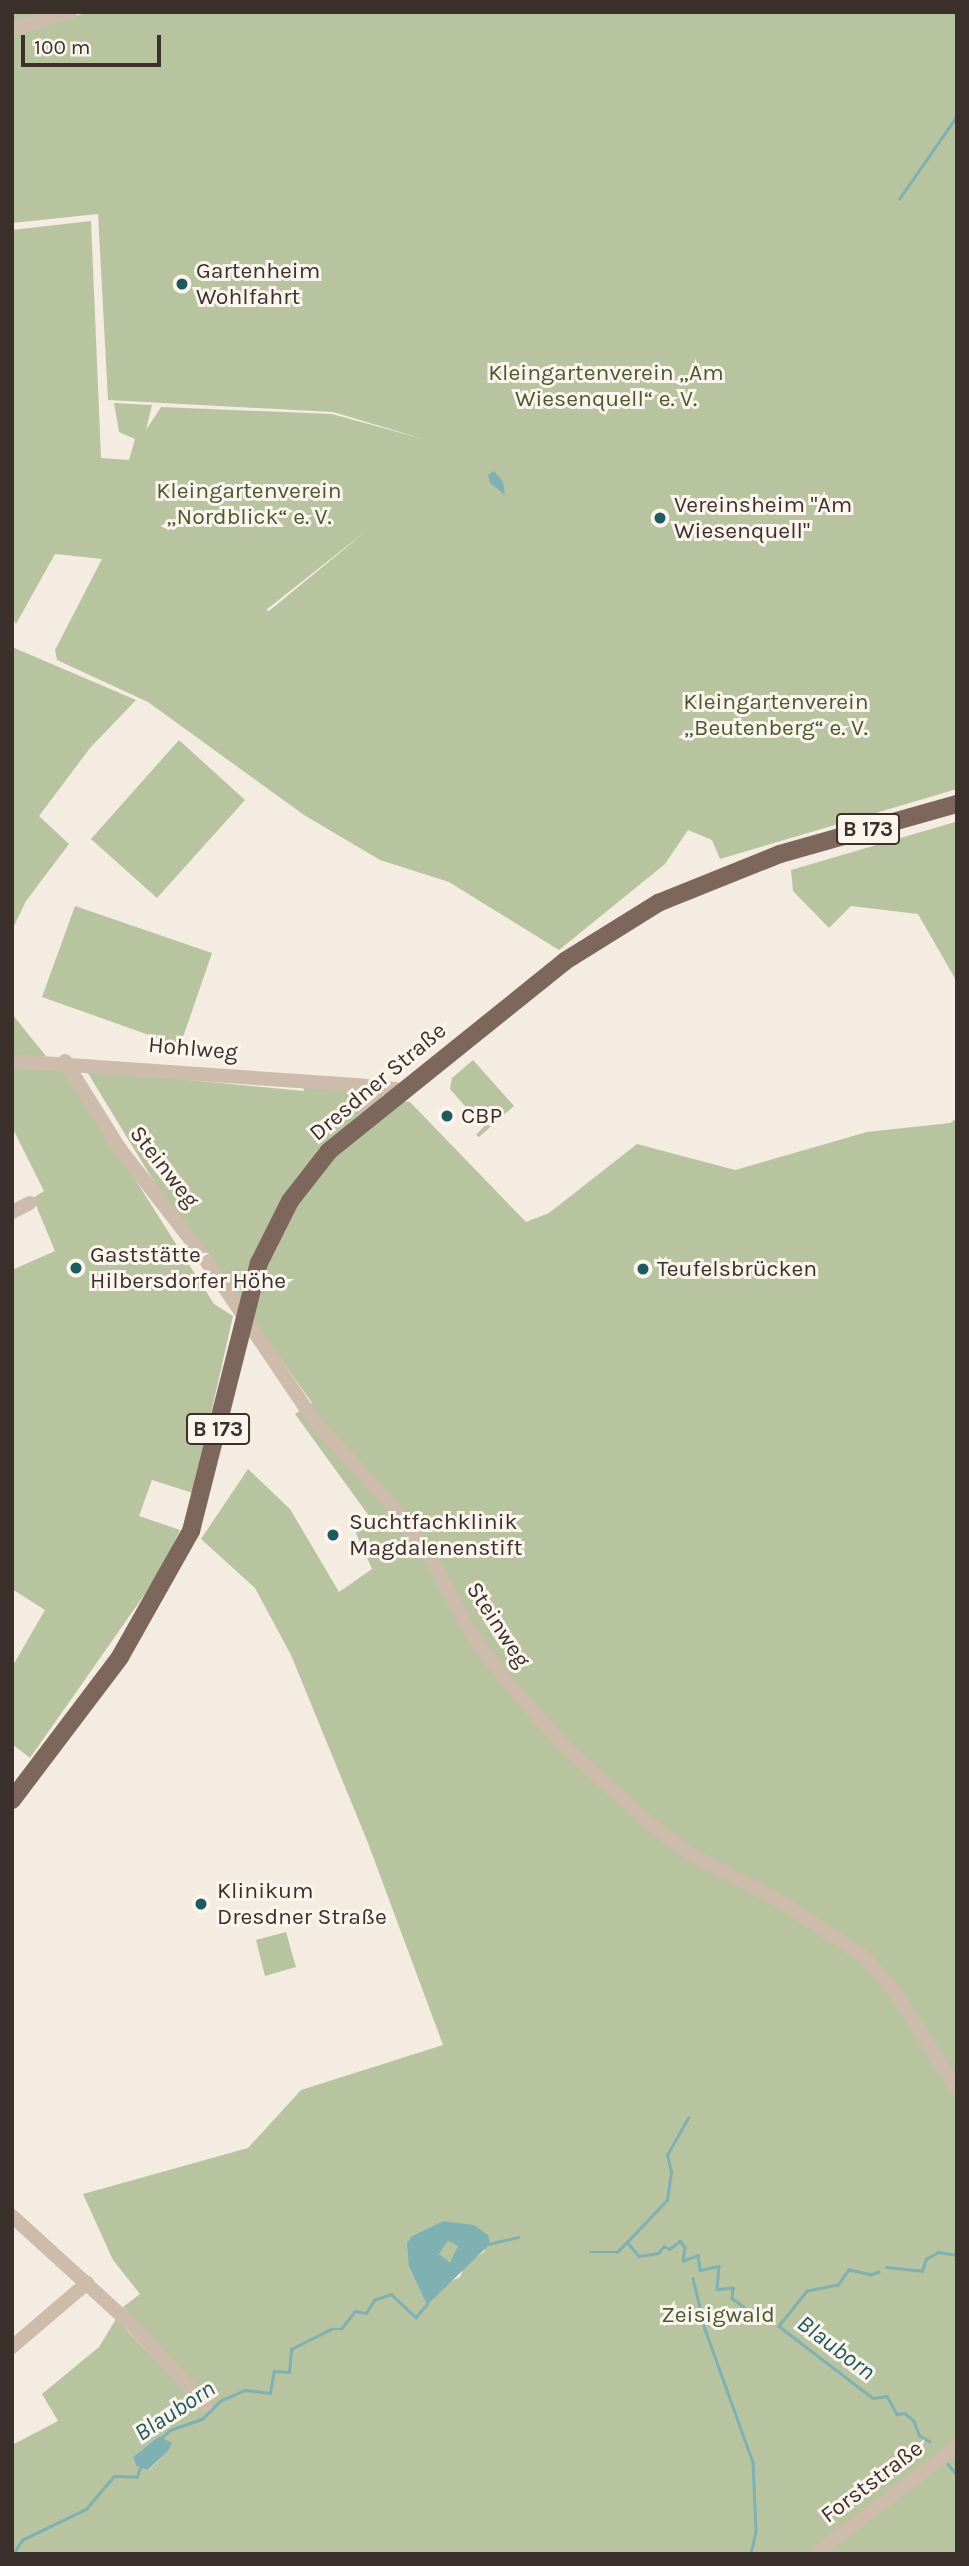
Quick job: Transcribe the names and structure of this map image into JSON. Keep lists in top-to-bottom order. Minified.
{"streets":{"main road":["B 173","Dresdner Straße"],"street":["Hohlweg","Steinweg","Forststraße"]},"crossings":[["Hohlweg","Dresdner Straße"],["Hohlweg","Steinweg"],["Dresdner Straße","Steinweg"]],"water":["Blauborn"],"parks":["Kleingartenverein „Am Wiesenquell“ e. V.","Kleingartenverein „Nordblick“ e. V.","Kleingartenverein „Beutenberg“ e. V.","Zeisigwald"],"places":["Gartenheim Wohlfahrt","Vereinsheim \"Am Wiesenquell\"","CBP","Gaststätte Hilbersdorfer Höhe","Teufelsbrücken","Suchtfachklinik Magdalenenstift","Klinikum Dresdner Straße"],"scale_bar":"100 m"}
